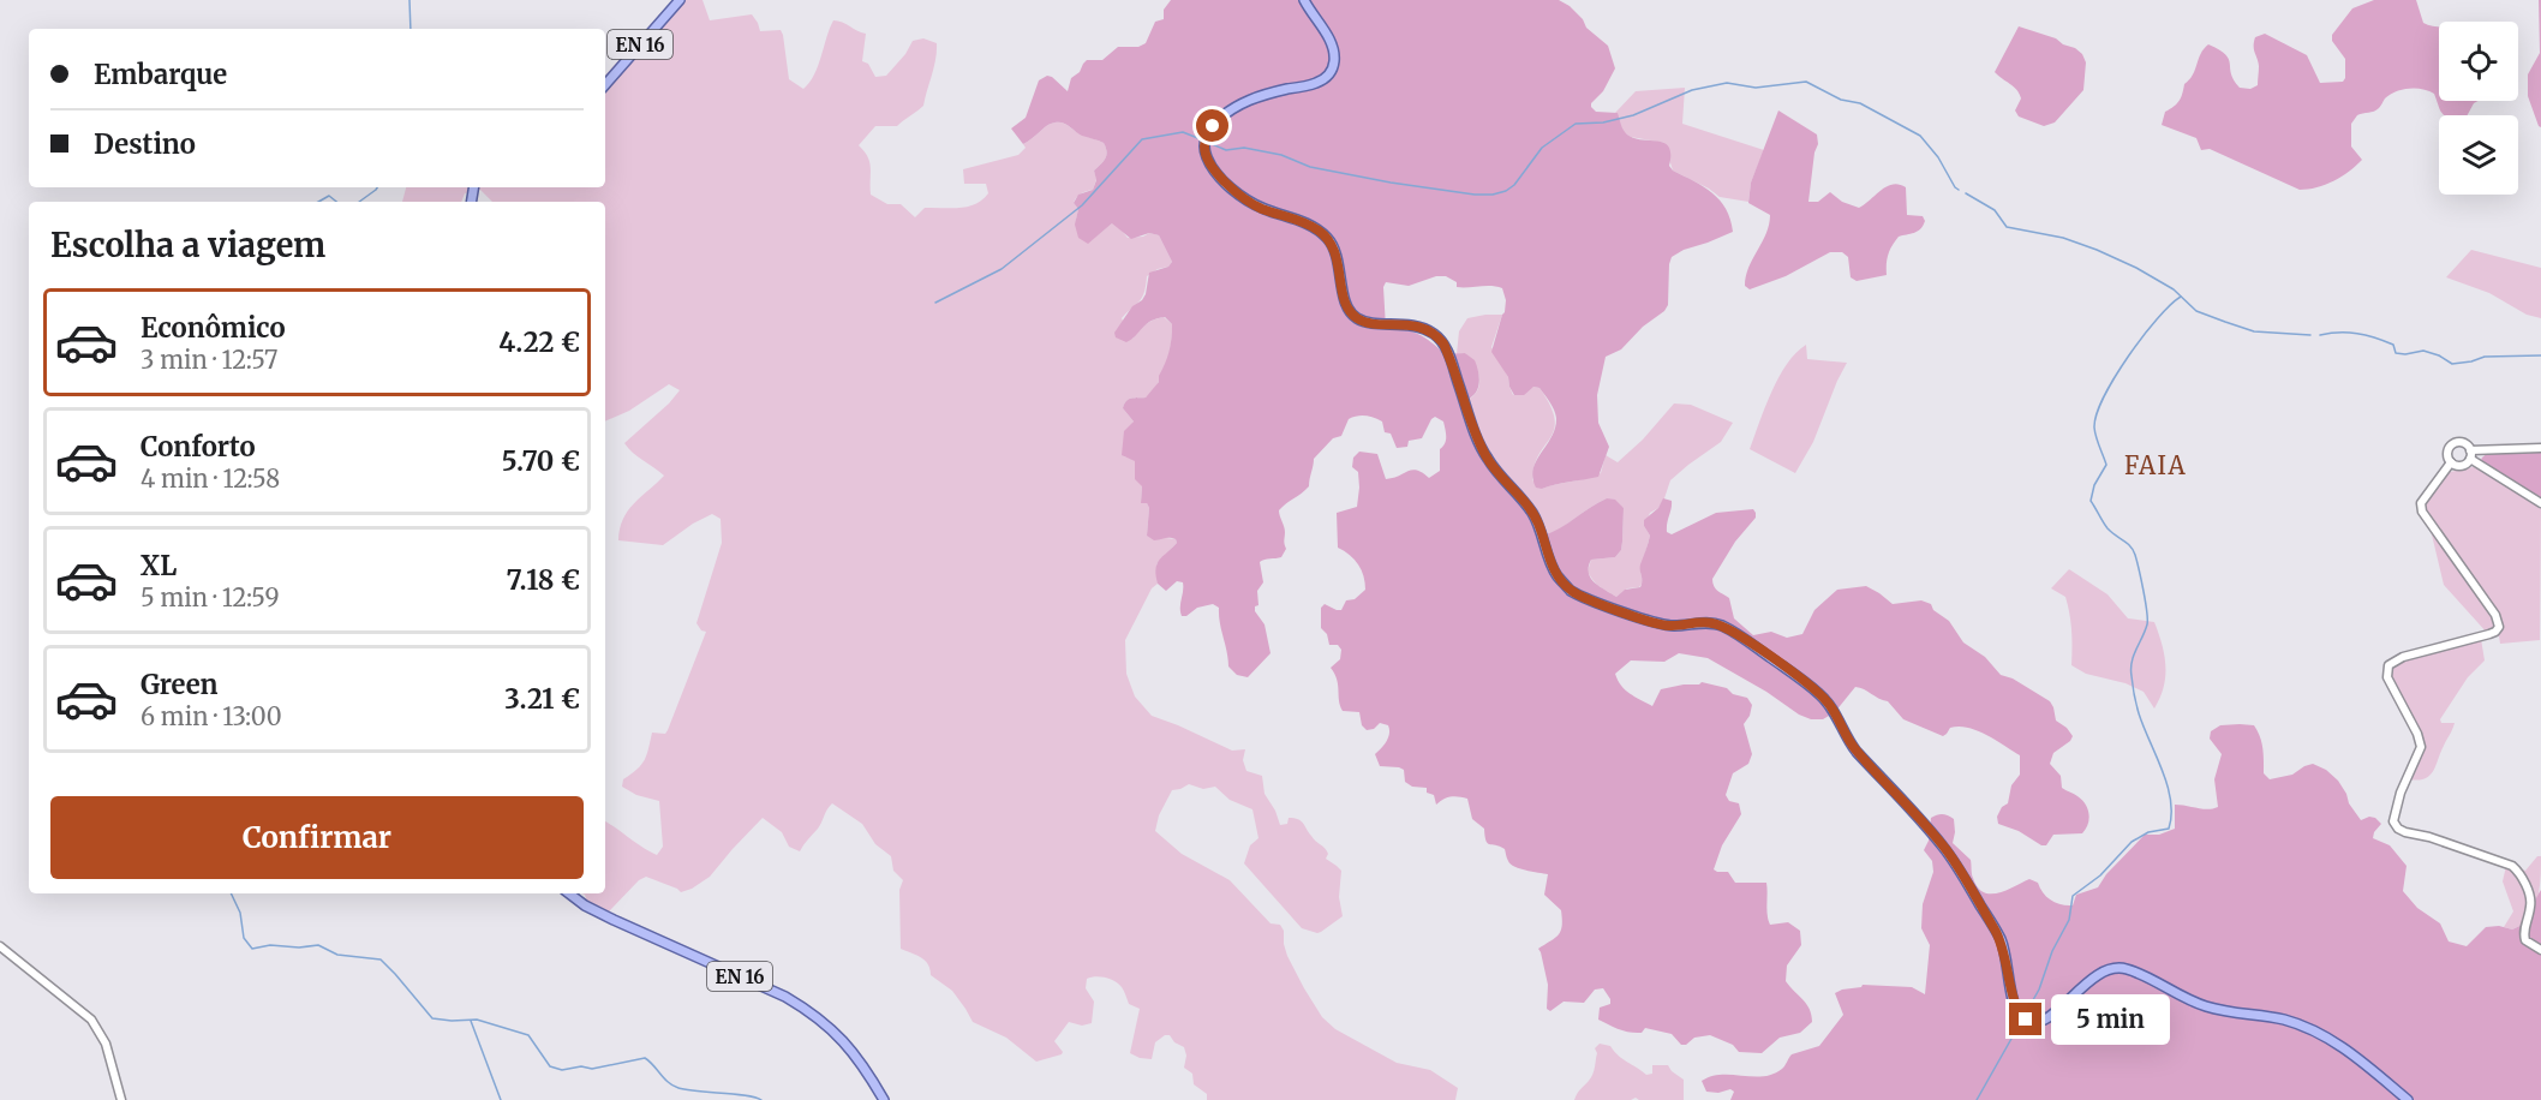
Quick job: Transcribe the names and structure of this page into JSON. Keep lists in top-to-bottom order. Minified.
{"streets":{"main road":["EN 16"]},"districts":["FAIA"],"page":{"banner":["Embarque","Destino"],"heading":"Escolha a viagem","list":[{"name":"Econômico","note":"3 min · 12:57","value":"4.22 €"},{"name":"Conforto","note":"4 min · 12:58","value":"5.70 €"},{"name":"XL","note":"5 min · 12:59","value":"7.18 €"},{"name":"Green","note":"6 min · 13:00","value":"3.21 €"}],"buttons":"Confirmar","bubble":"5 min"}}
